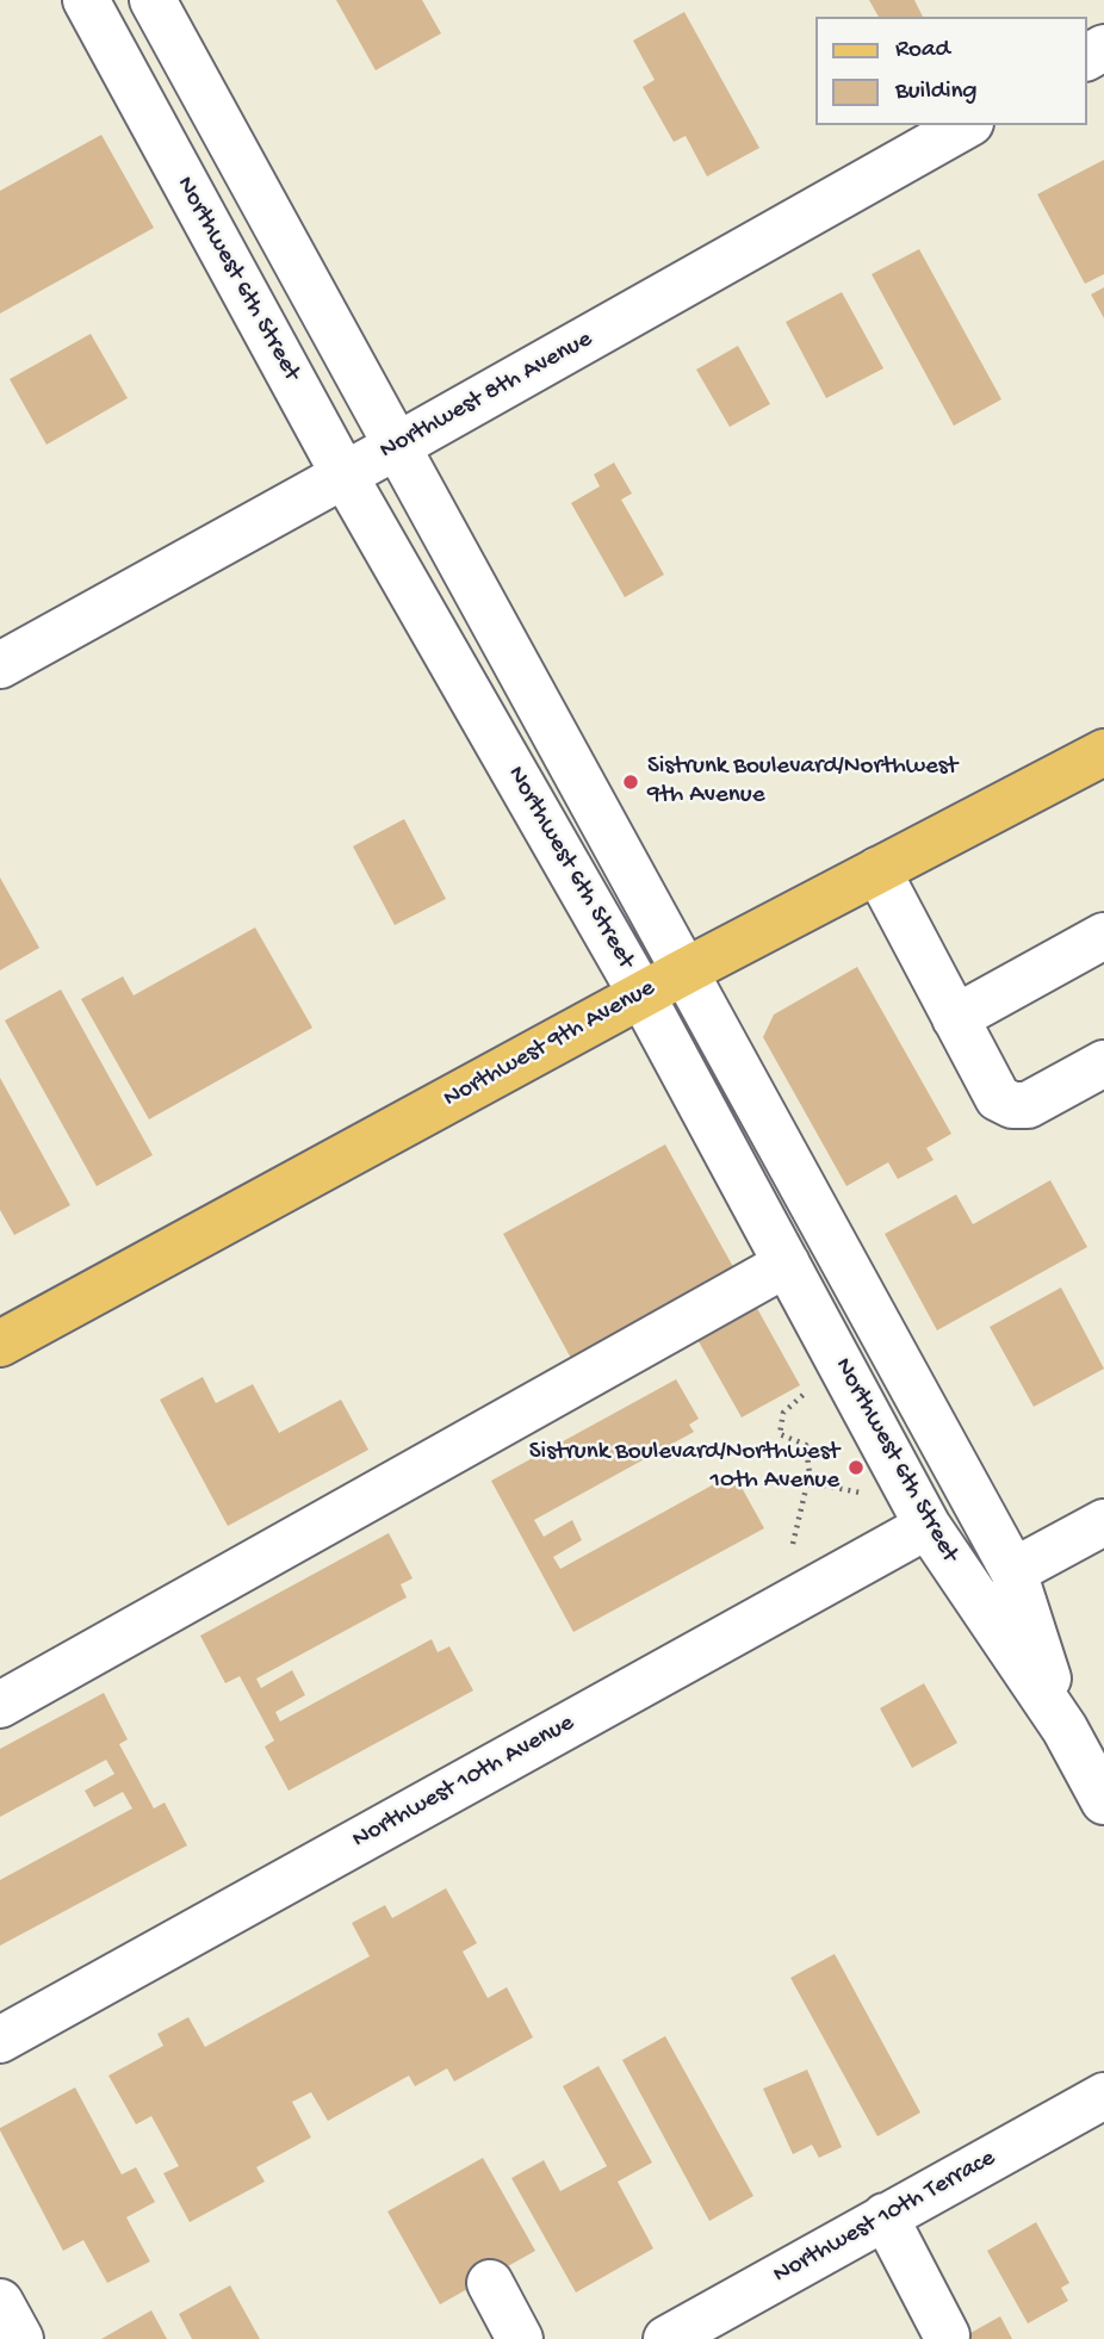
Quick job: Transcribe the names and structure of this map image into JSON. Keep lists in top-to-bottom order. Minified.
{"streets":{"main road":["Northwest 9th Avenue"],"street":["Northwest 6th Street","Northwest 8th Avenue","Northwest 10th Avenue","Northwest 10th Terrace"]},"crossings":[["Northwest 6th Street","Northwest 8th Avenue"],["Northwest 6th Street","Northwest 9th Avenue"],["Northwest 6th Street","Northwest 10th Avenue"]],"places":["Sistrunk Boulevard/Northwest 9th Avenue","Sistrunk Boulevard/Northwest 10th Avenue"],"legend":["Road","Building"]}
